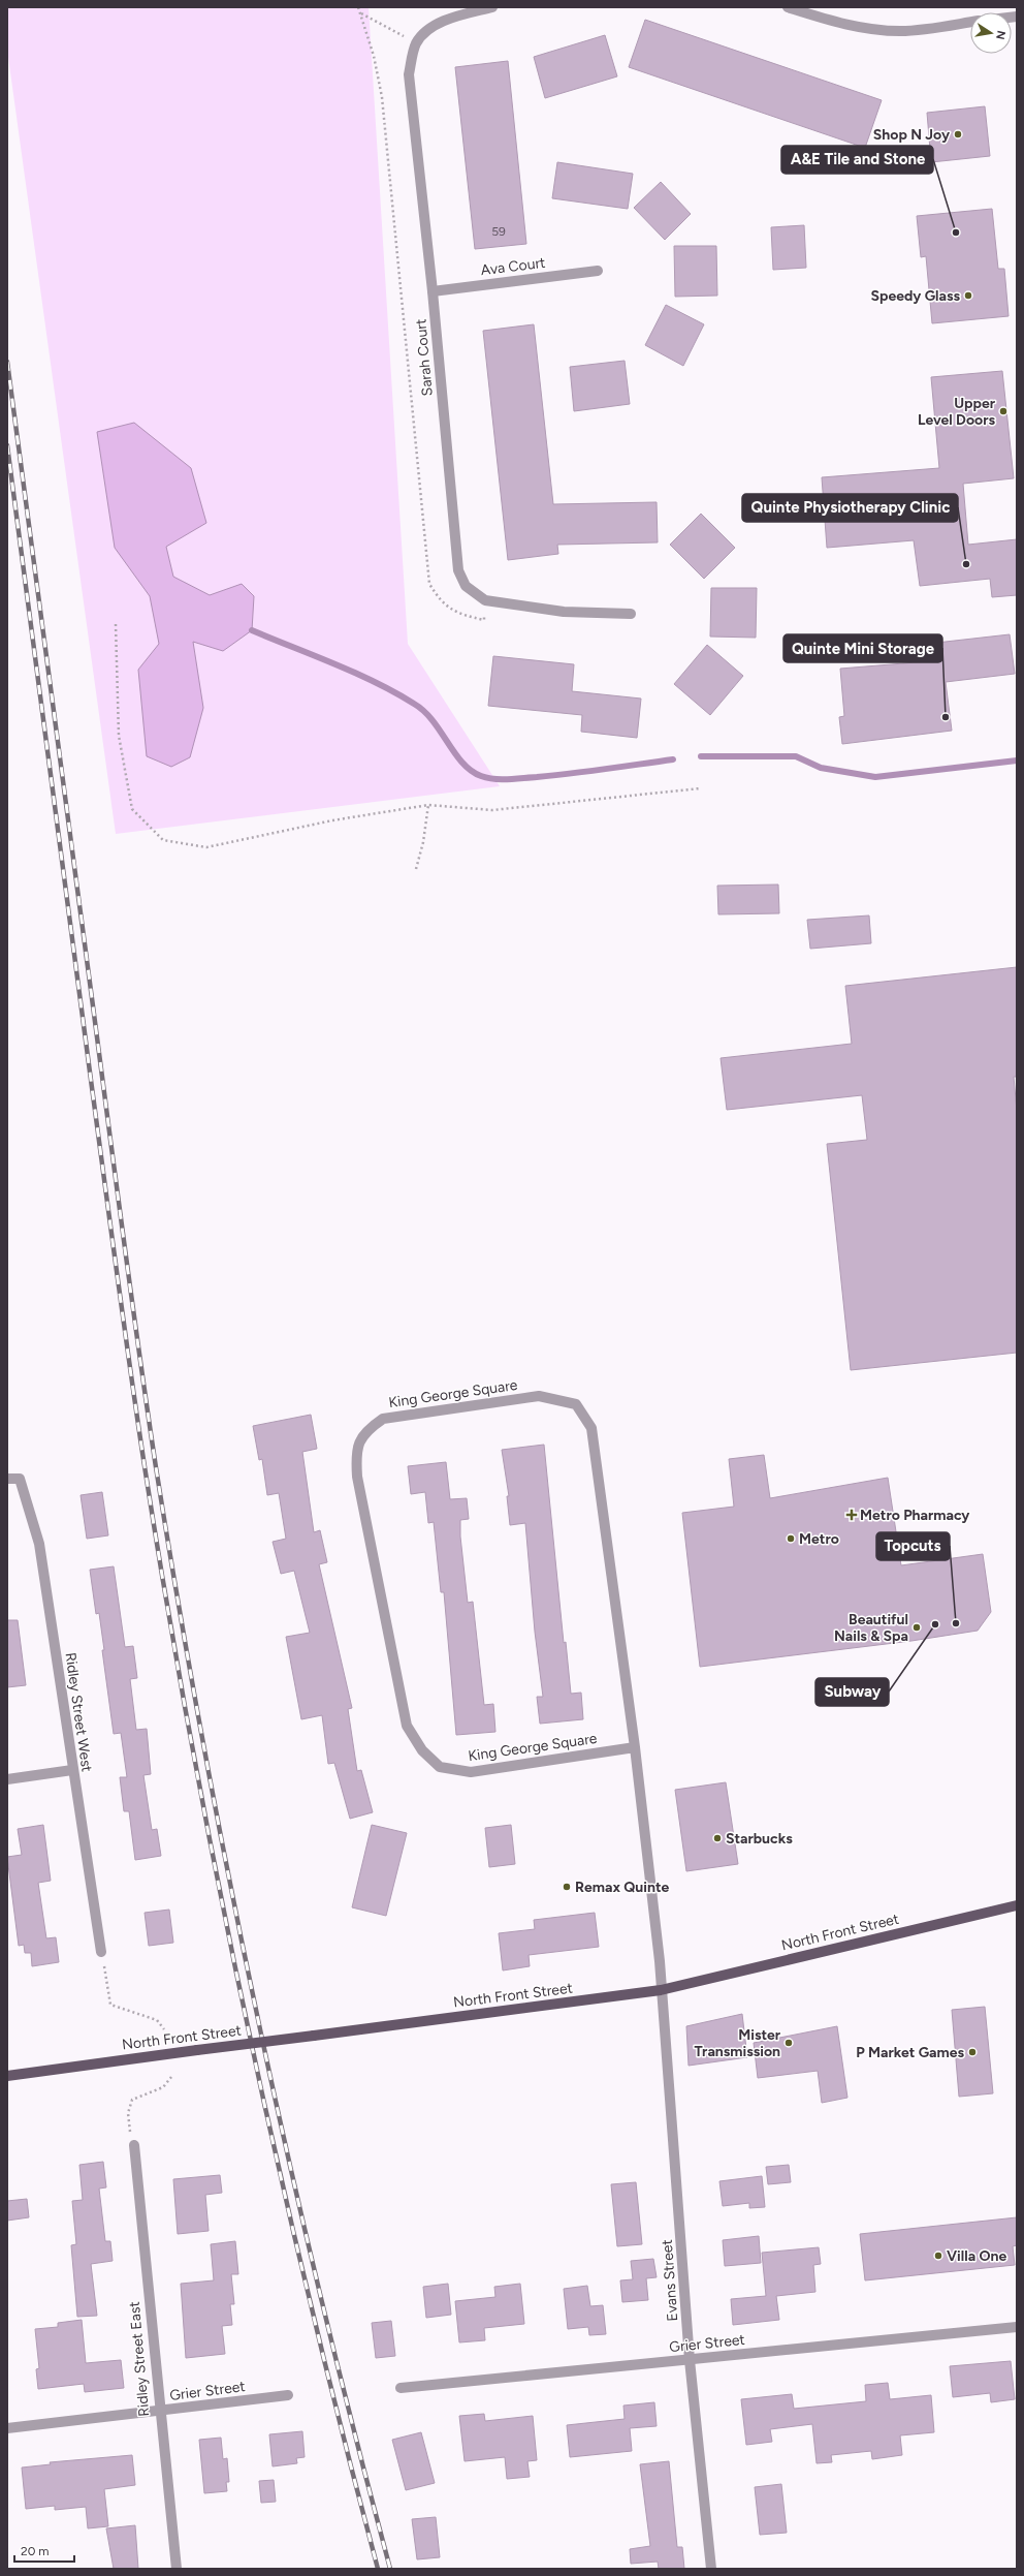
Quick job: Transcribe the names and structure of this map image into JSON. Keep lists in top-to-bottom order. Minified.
{"streets":{"main road":["North Front Street"],"street":["Ava Court","Sarah Court","King George Square","Ridley Street West","Evans Street","Grier Street","Ridley Street East"]},"crossings":[["Ava Court","Sarah Court"],["King George Square","North Front Street"],["King George Square","Evans Street"],["North Front Street","Evans Street"],["Evans Street","Grier Street"],["Grier Street","Ridley Street East"]],"places":{"other":["Shop N Joy","A&E Tile and Stone","Speedy Glass","Upper Level Doors","Quinte Physiotherapy Clinic","Quinte Mini Storage","Metro","Topcuts","Subway","Beautiful Nails & Spa","Starbucks","Remax Quinte","Mister Transmission","P Market Games","Villa One"],"health":["Metro Pharmacy"]},"house_numbers":["59"],"scale_bar":"20 m","north":"right"}
